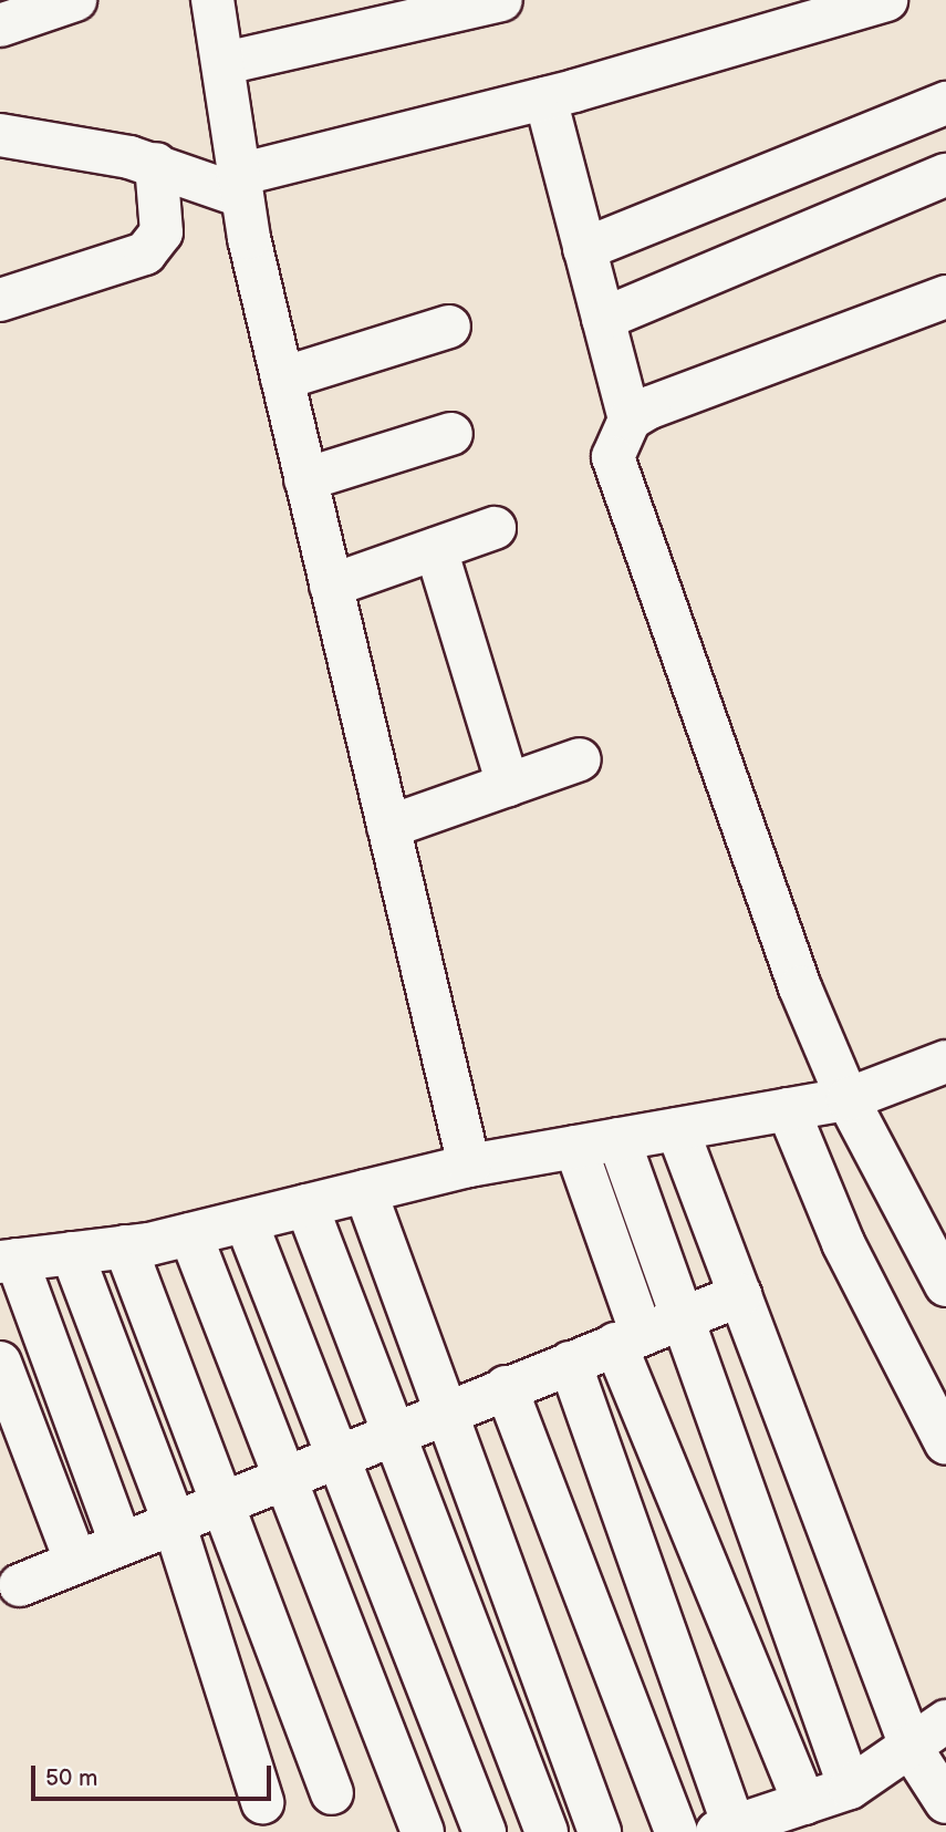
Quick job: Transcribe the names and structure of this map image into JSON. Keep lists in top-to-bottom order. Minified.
{"scale_bar":"50 m"}
